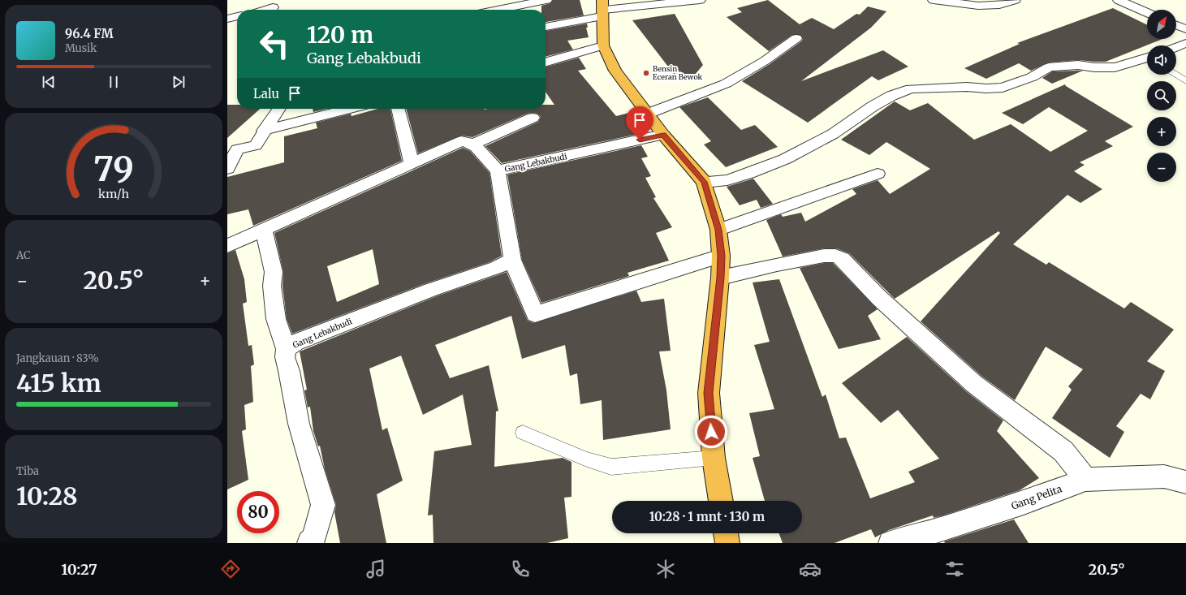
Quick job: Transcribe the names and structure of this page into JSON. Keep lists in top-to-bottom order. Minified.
{"streets":{"street":["Gang Lebakbudi","Gang Pelita"]},"places":["Bensin Eceran Bewok"],"north":"top right","page":{"map_buttons":["+","−"],"turn":["120 m","Gang Lebakbudi"],"song":["96.4 FM","Musik"],"then":"Lalu","tile":["AC",["Jangkauan · 83%","415 km"],["Tiba","10:28"]],"heat":["−","20.5°","+"],"limit":"80","trip":"10:28 · 1 mnt · 130 m","tabs":["10:27","20.5°"],"gauge":["79","km/h"]}}
